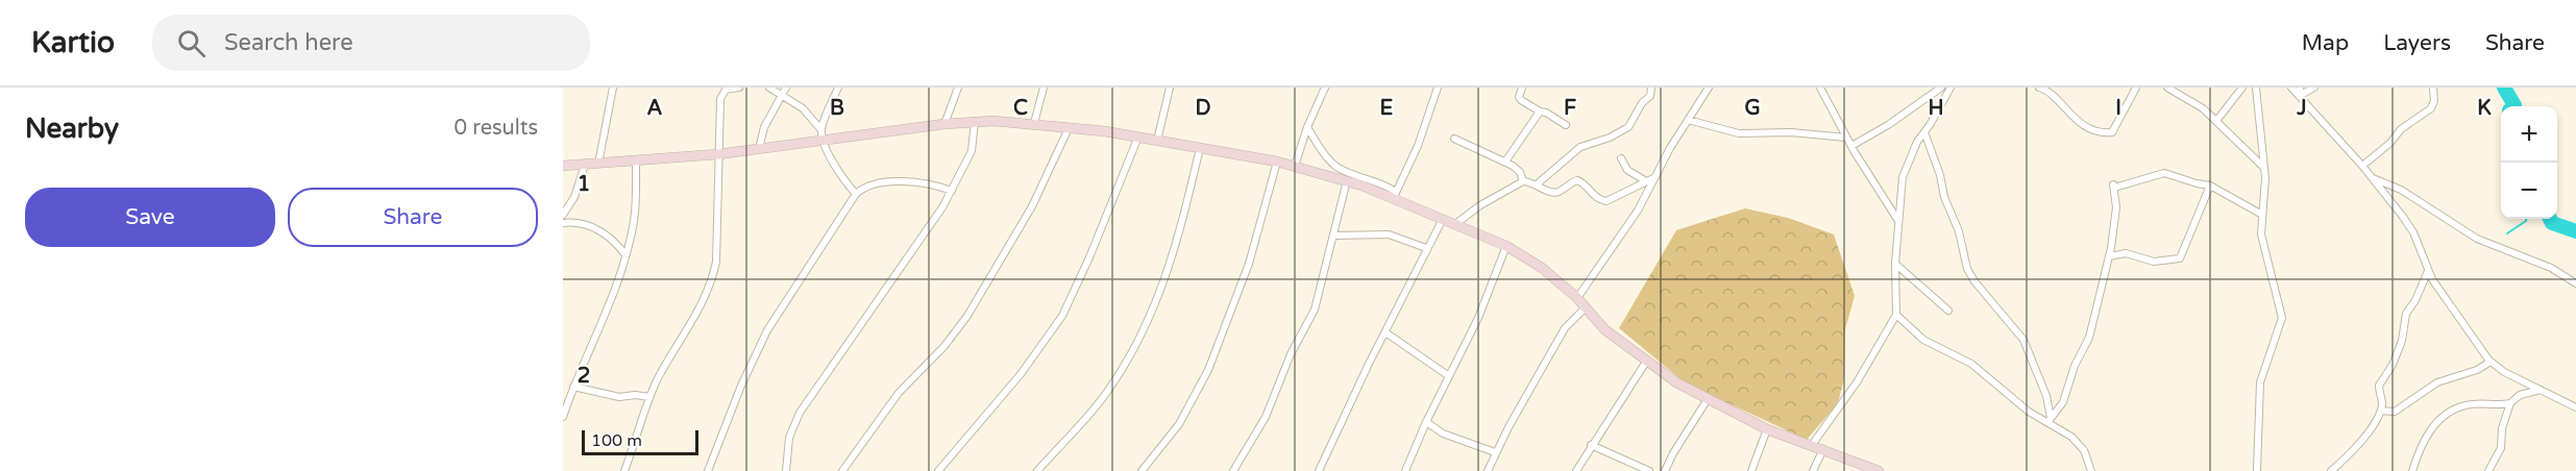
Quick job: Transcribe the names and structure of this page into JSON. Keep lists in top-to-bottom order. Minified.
{"scale_bar":"100 m","page":{"header":"Kartio","search":"Search here","nav":["Map","Layers","Share"],"heading":["Nearby","0 results"],"map_buttons":["+","−"],"buttons":["Save","Share"],"scale":"100 m"},"grid":{"columns":["A","B","C","D","E","F","G","H","I","J","K"],"rows":["1","2"]}}
